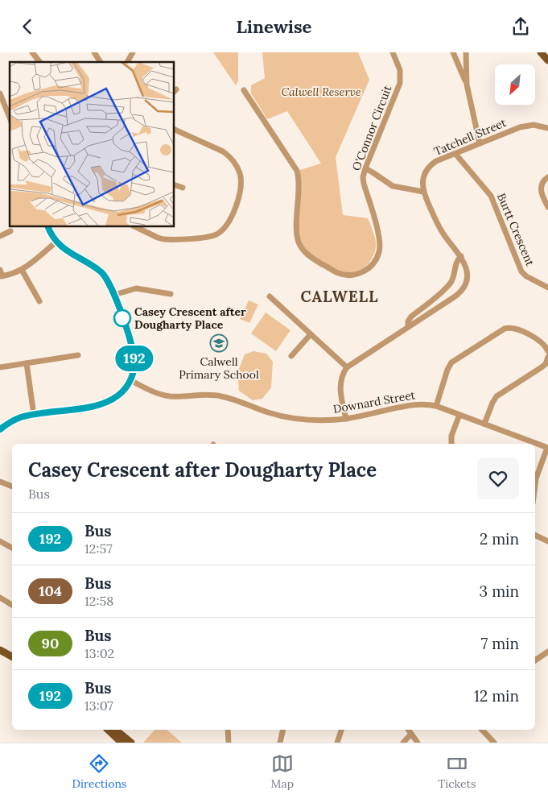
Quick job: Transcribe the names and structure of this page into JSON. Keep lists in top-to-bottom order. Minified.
{"streets":{"street":["O'Connor Circuit","Tatchell Street","Burtt Crescent","Downard Street"]},"crossings":[["Tatchell Street","Burtt Crescent"]],"districts":["CALWELL"],"parks":["Calwell Reserve"],"places":{"other":["Casey Crescent after Dougharty Place"],"school or university":["Calwell Primary School"]},"lines":["bus line 192"],"north":"bottom left","page":{"header":"Linewise","on_map":"192","heading":["Casey Crescent after Dougharty Place","Bus"],"list":[{"mark":"192","name":"Bus","note":"12:57","value":"2 min"},{"mark":"104","name":"Bus","note":"12:58","value":"3 min"},{"mark":"90","name":"Bus","note":"13:02","value":"7 min"},{"mark":"192","name":"Bus","note":"13:07","value":"12 min"}],"tabs":["Directions","Map","Tickets"]}}
